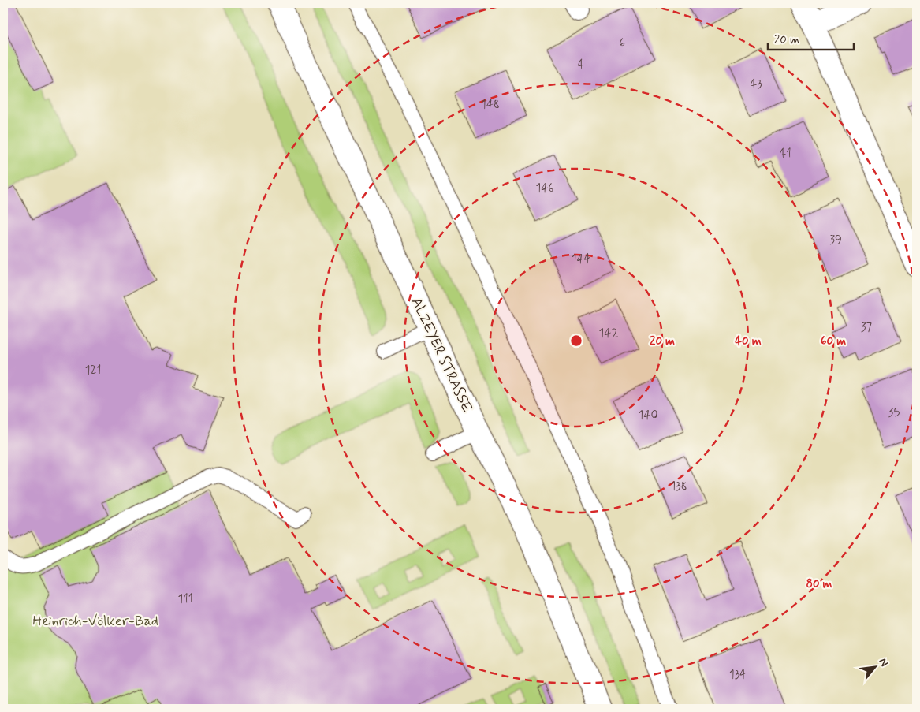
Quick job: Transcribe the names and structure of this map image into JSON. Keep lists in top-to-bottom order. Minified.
{"streets":{"street":["ALZEYER STRASSE"]},"parks":["Heinrich-Völker-Bad"],"house_numbers":["6","4","43","148","41","146","39","144","37","142","121","35","140","138","111","134"],"scale_bar":"20 m","north":"top right","rings":["20 m","40 m","60 m","80 m"]}
